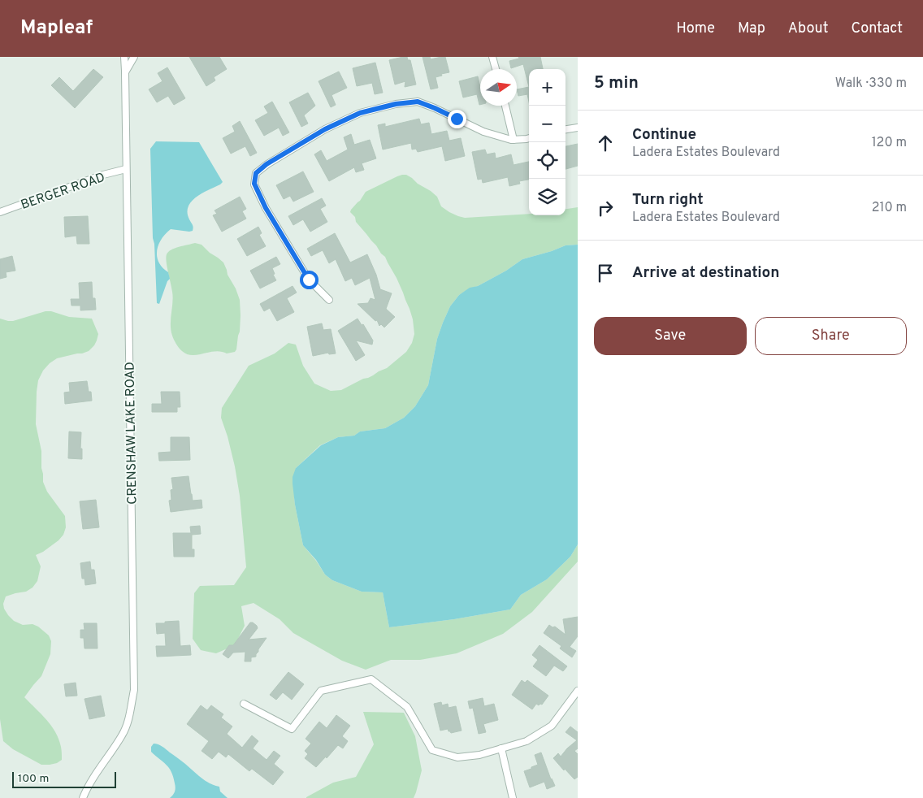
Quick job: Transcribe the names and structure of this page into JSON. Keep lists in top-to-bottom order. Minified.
{"streets":{"street":["BERGER ROAD","CRENSHAW LAKE ROAD"]},"crossings":[["BERGER ROAD","CRENSHAW LAKE ROAD"]],"scale_bar":"100 m","north":"right","page":{"header":"Mapleaf","nav":["Home","Map","About","Contact"],"heading":["5 min","Walk · 330 m"],"map_buttons":["+","−"],"list":[["Continue","Ladera Estates Boulevard","120 m"],["Turn right","Ladera Estates Boulevard","210 m"],"Arrive at destination"],"buttons":["Save","Share"],"scale":"100 m"}}
